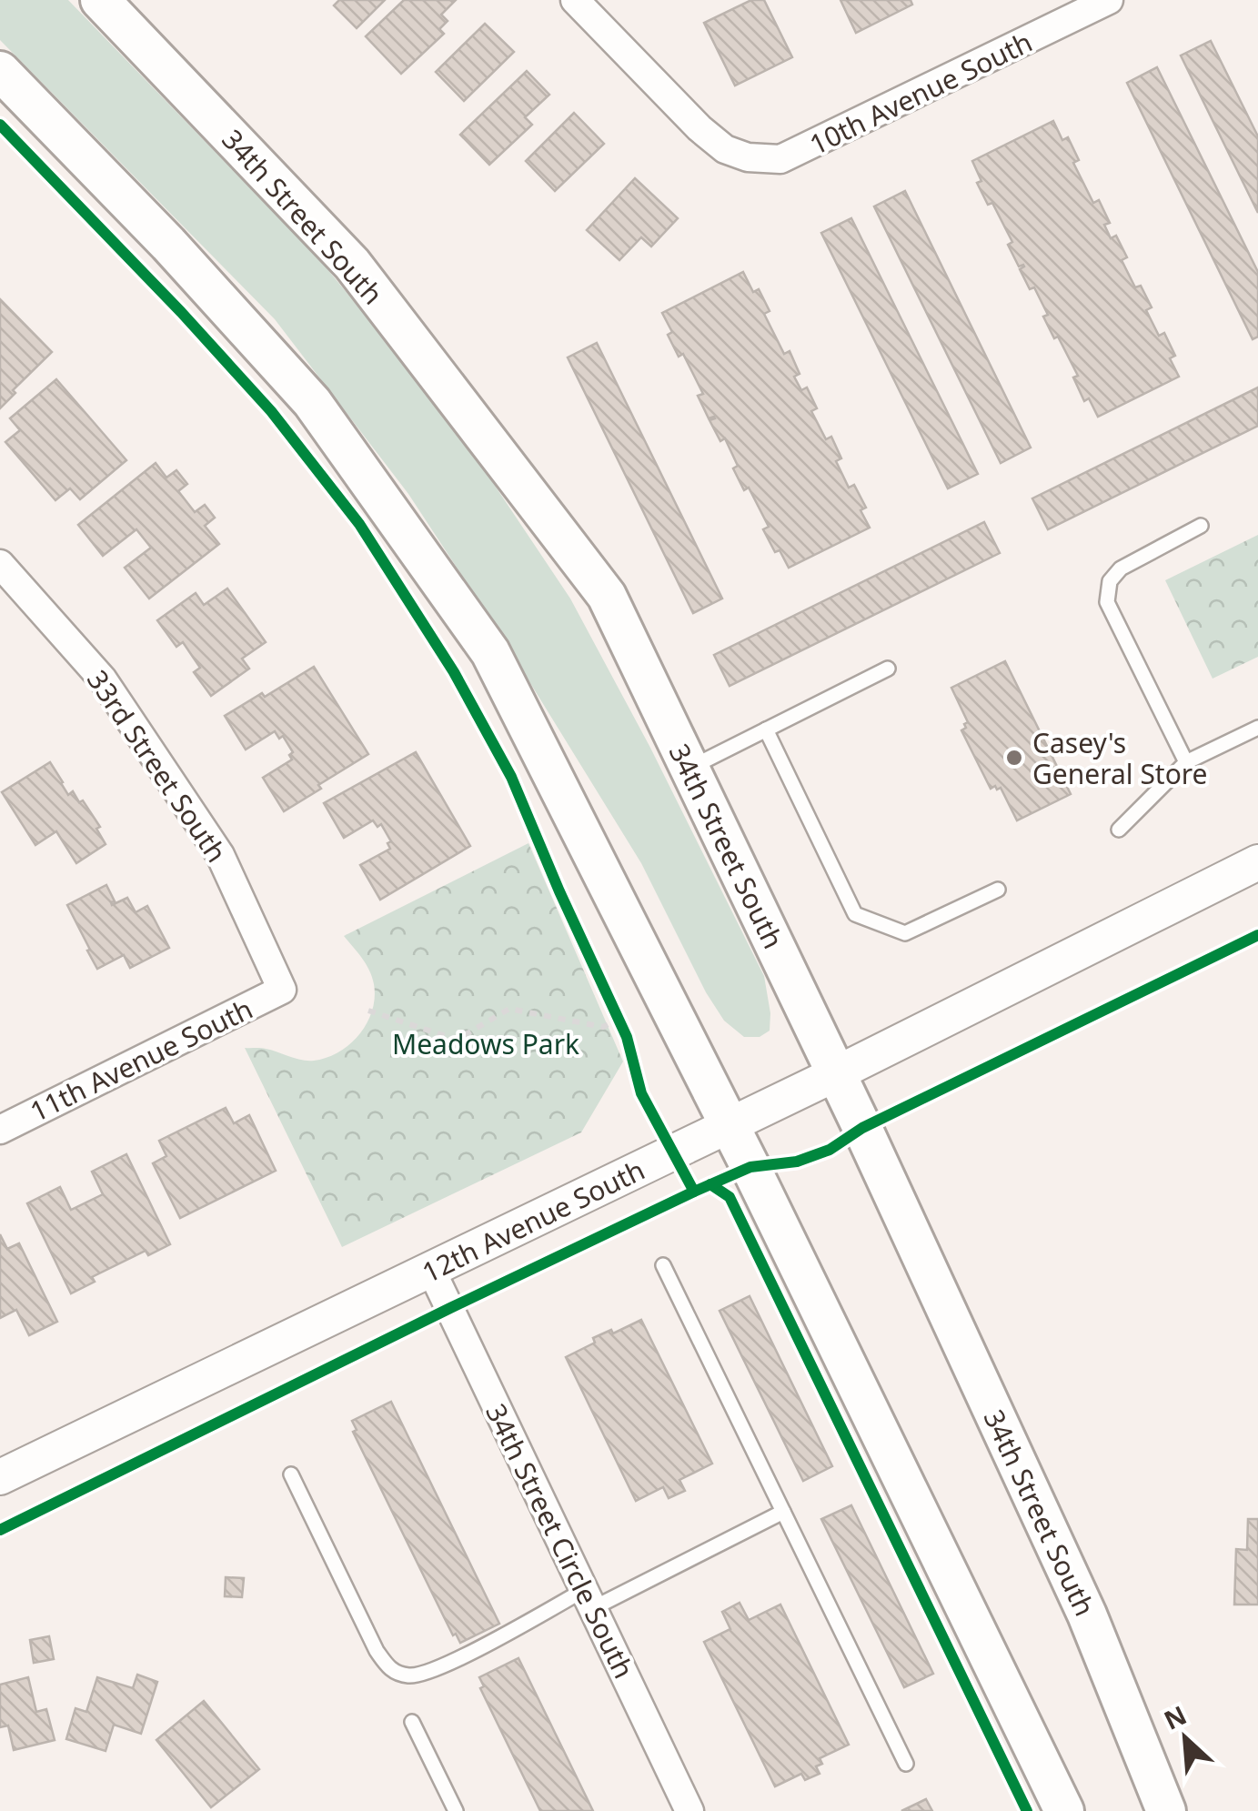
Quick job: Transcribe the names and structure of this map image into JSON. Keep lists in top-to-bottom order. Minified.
{"streets":{"main road":["34th Street South"],"street":["10th Avenue South","33rd Street South","11th Avenue South","12th Avenue South","34th Street Circle South"]},"crossings":[["34th Street South","12th Avenue South"],["33rd Street South","11th Avenue South"],["12th Avenue South","34th Street Circle South"]],"parks":["Meadows Park"],"places":["Casey's General Store"],"north":"top left"}
